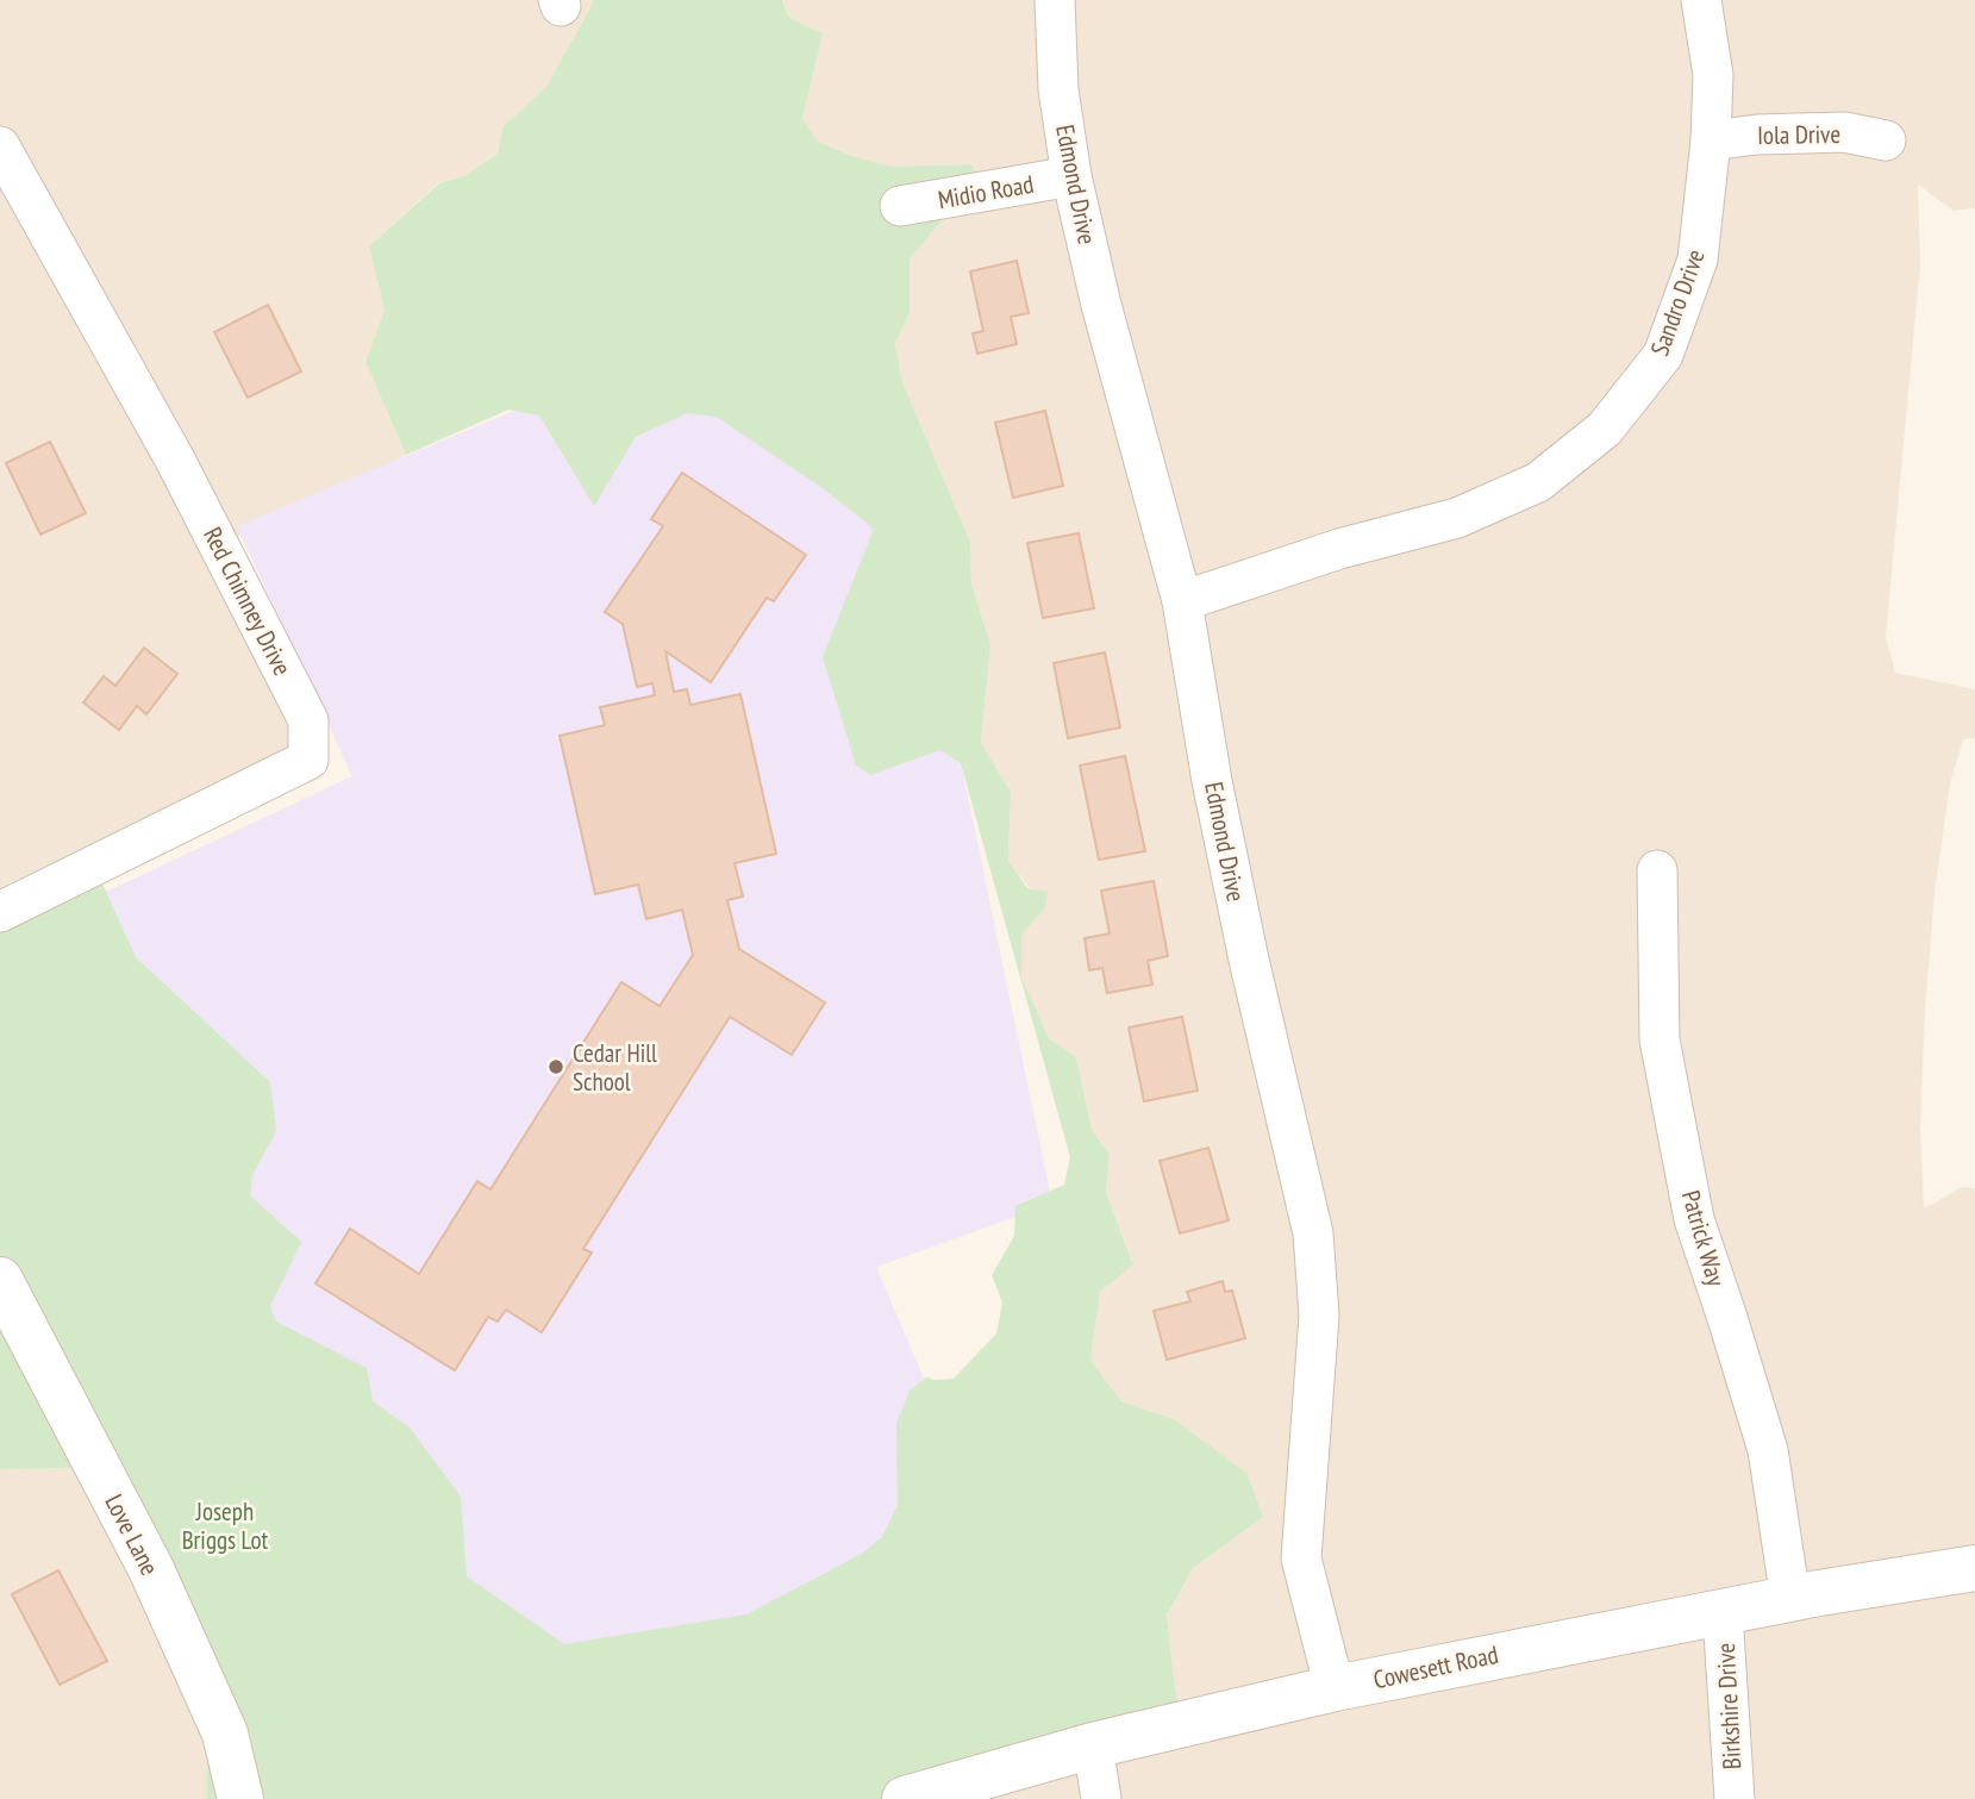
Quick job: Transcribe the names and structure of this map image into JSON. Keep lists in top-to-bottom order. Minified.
{"streets":{"main road":["Love Lane","Cowesett Road"],"street":["Iola Drive","Edmond Drive","Midio Road","Sandro Drive","Red Chimney Drive","Patrick Way","Birkshire Drive"]},"crossings":[["Iola Drive","Sandro Drive"],["Edmond Drive","Midio Road"],["Edmond Drive","Sandro Drive"],["Edmond Drive","Cowesett Road"],["Patrick Way","Cowesett Road"],["Cowesett Road","Birkshire Drive"]],"parks":["Joseph Briggs Lot"],"places":["Cedar Hill School"]}
